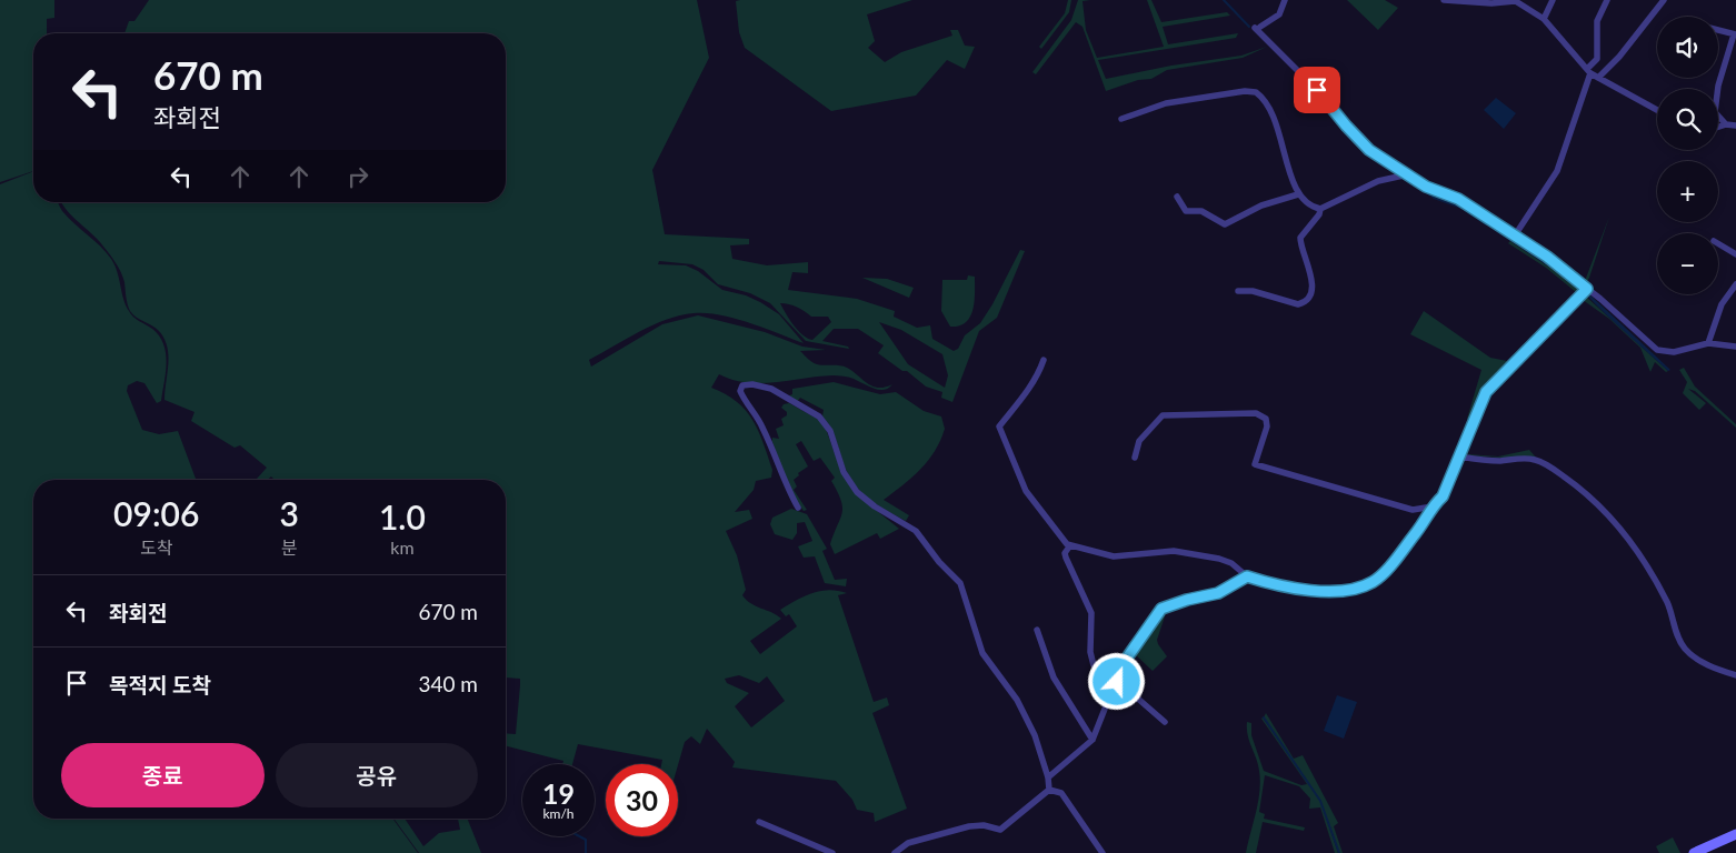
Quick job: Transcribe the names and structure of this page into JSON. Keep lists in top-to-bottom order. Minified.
{"page":{"map_buttons":["+","−"],"turn":["670 m","좌회전"],"eta":["09:06","도착","3","분","1.0","km"],"list":[{"name":"좌회전","value":"670 m"},{"name":"목적지 도착","value":"340 m"}],"buttons":["종료","공유"],"speed":"19 km/h","limit":"30"}}
